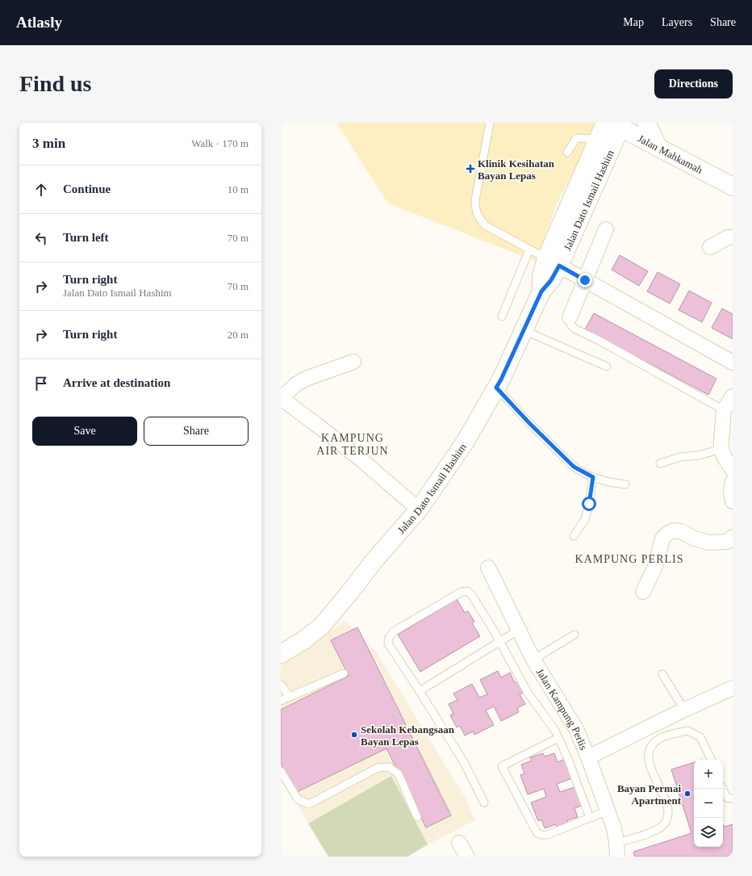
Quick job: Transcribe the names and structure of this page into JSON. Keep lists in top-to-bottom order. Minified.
{"streets":{"main road":["Jalan Mahkamah","Jalan Dato Ismail Hashim"],"street":["Jalan Kampung Perlis"]},"crossings":[["Jalan Mahkamah","Jalan Dato Ismail Hashim"]],"districts":["KAMPUNG AIR TERJUN","KAMPUNG PERLIS"],"places":{"health":["Klinik Kesihatan Bayan Lepas"],"other":["Sekolah Kebangsaan Bayan Lepas","Bayan Permai Apartment"]},"page":{"header":"Atlasly","nav":["Map","Layers","Share"],"buttons":["Directions",["Save","Share"]],"title":"Find us","heading":["3 min","Walk · 170 m"],"list":[["Continue","10 m"],["Turn left","70 m"],["Turn right","Jalan Dato Ismail Hashim","70 m"],["Turn right","20 m"],"Arrive at destination"],"map_buttons":["+","−"]}}
